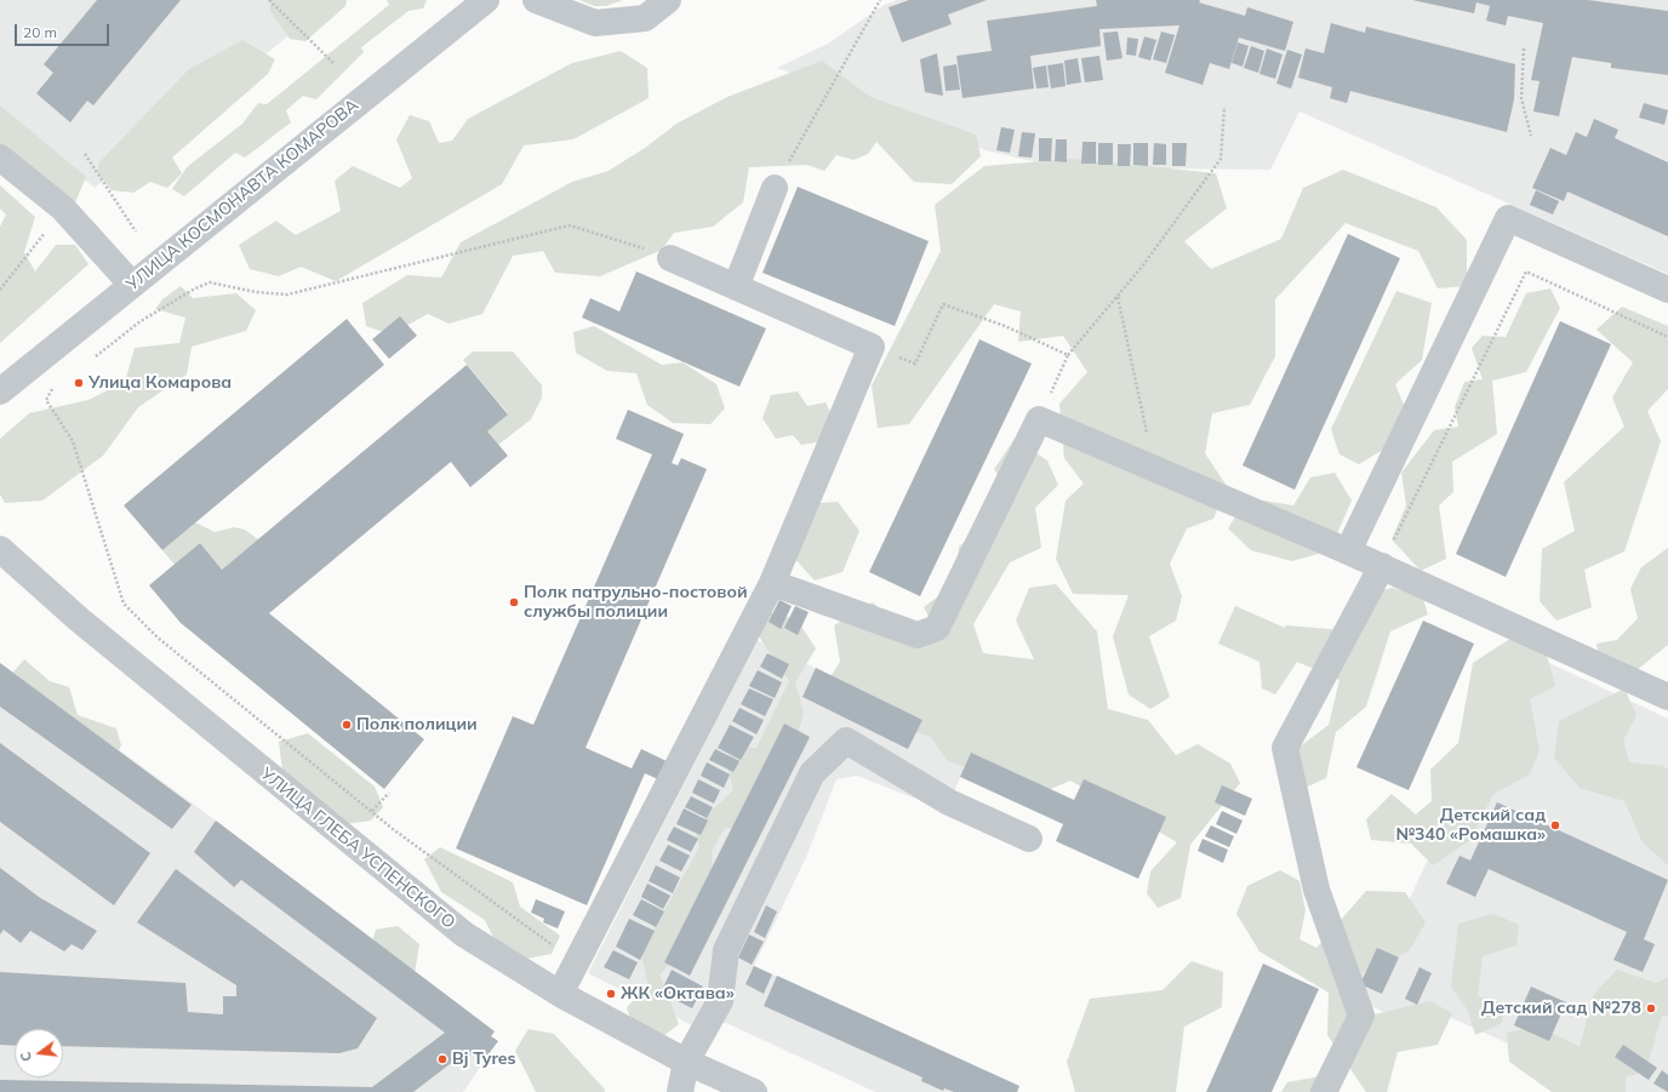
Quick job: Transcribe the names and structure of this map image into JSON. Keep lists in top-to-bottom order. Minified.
{"streets":{"street":["УЛИЦА КОСМОНАВТА КОМАРОВА","УЛИЦА ГЛЕБА УСПЕНСКОГО"]},"places":["Улица Комарова","Полк патрульно-постовой службы полиции","Полк полиции","Детский сад №340 «Ромашка»","ЖК «Октава»","Детский сад №278","Bj Tyres"],"scale_bar":"20 m","north":"left"}
